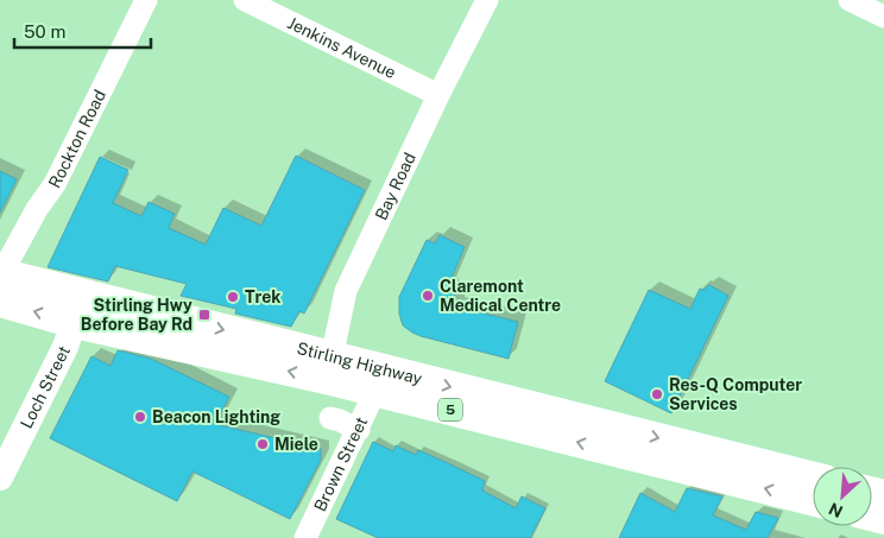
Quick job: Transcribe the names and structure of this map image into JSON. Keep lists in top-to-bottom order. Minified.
{"streets":{"highway":["Stirling Highway","5"],"main road":["Loch Street"],"street":["Jenkins Avenue","Rockton Road","Bay Road","Brown Street"]},"crossings":[["Jenkins Avenue","Bay Road"],["Rockton Road","Stirling Highway"],["Bay Road","Stirling Highway"],["Stirling Highway","Loch Street"],["Stirling Highway","Brown Street"]],"places":{"other":["Claremont Medical Centre","Trek","Res-Q Computer Services","Beacon Lighting","Miele"],"transit":["Stirling Hwy Before Bay Rd"]},"scale_bar":"50 m","north":"bottom left"}
